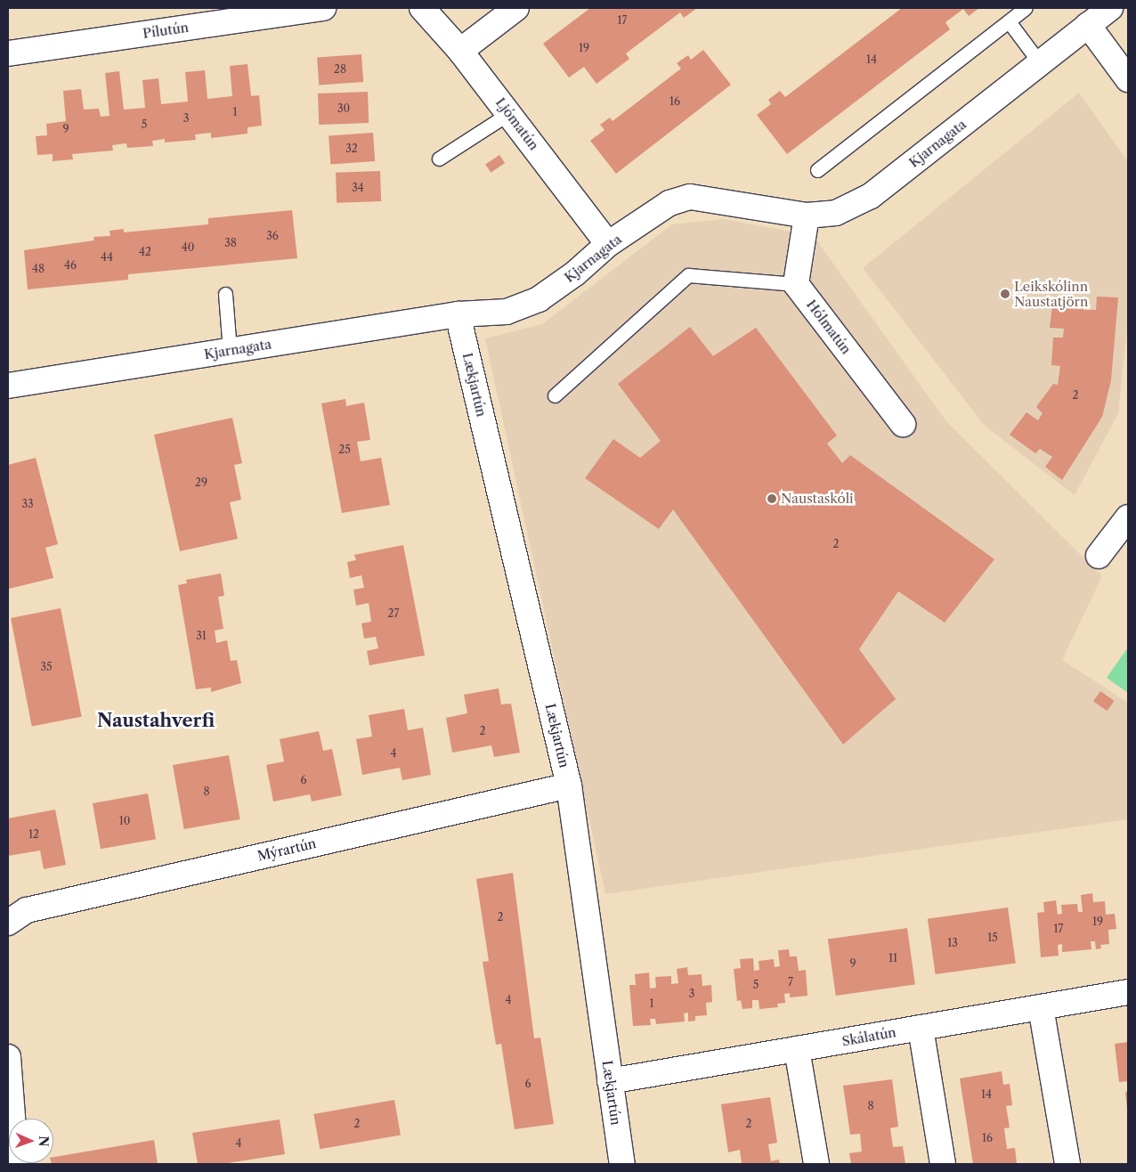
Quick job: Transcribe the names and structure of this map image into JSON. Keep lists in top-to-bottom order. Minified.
{"streets":{"street":["Pílutún","Ljómatún","Kjarnagata","Hólmatún","Lækjartún","Mýrartún","Skálatún"]},"crossings":[["Ljómatún","Kjarnagata"],["Kjarnagata","Lækjartún"],["Lækjartún","Mýrartún"],["Lækjartún","Skálatún"]],"districts":["Naustahverfi"],"places":["Leikskólinn Naustatjörn","Naustaskóli"],"house_numbers":["17","19","14","28","16","30","1","3","5","9","32","34","36","38","40","42","44","46","48","2","25","29","33","2","27","31","35","2","4","6","8","10","12","2","19","17","15","13","11","9","7","5","3","4","1","6","14","8","2","2","16","4"],"north":"right"}
